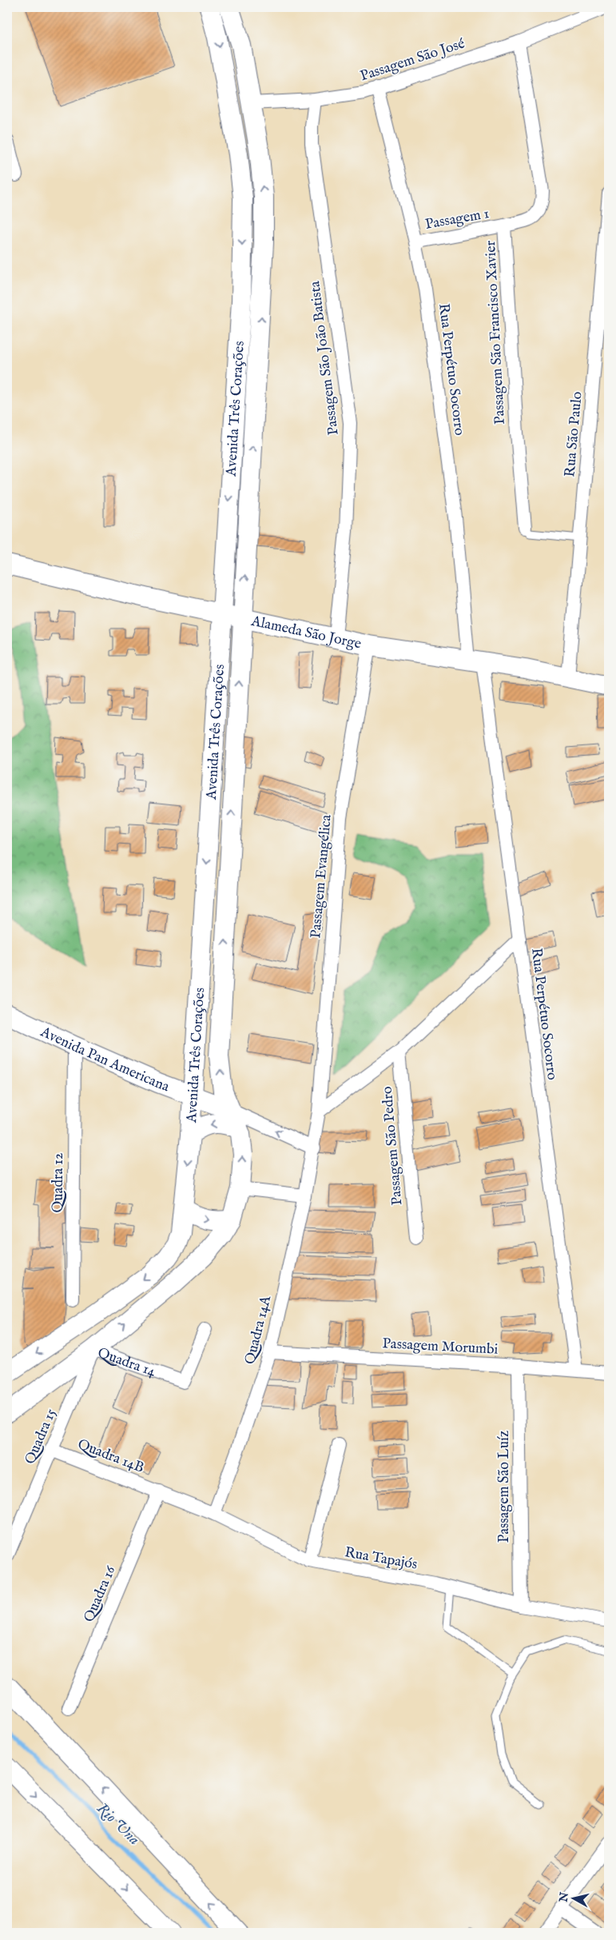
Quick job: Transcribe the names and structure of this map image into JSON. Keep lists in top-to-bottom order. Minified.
{"streets":{"street":["Passagem São José","Passagem 1","Passagem São Francisco Xavier","Passagem São João Batista","Rua Perpétuo Socorro","Avenida Três Corações","Rua São Paulo","Alameda São Jorge","Passagem Evangélica","Avenida Pan Americana","Passagem São Pedro","Quadra 12","Quadra 14A","Passagem Morumbi","Quadra 14","Quadra 15","Quadra 14B","Passagem São Luíz","Rua Tapajós","Quadra 16"]},"crossings":[["Passagem São José","Passagem São Francisco Xavier"],["Passagem São José","Passagem São João Batista"],["Passagem São José","Rua Perpétuo Socorro"],["Passagem São José","Avenida Três Corações"],["Passagem 1","Passagem São Francisco Xavier"],["Passagem 1","Rua Perpétuo Socorro"],["Passagem São João Batista","Alameda São Jorge"],["Rua Perpétuo Socorro","Alameda São Jorge"],["Rua Perpétuo Socorro","Passagem Morumbi"],["Avenida Três Corações","Alameda São Jorge"],["Avenida Três Corações","Avenida Pan Americana"],["Avenida Três Corações","Quadra 14"],["Avenida Três Corações","Quadra 15"],["Rua São Paulo","Alameda São Jorge"],["Alameda São Jorge","Passagem Evangélica"],["Passagem Evangélica","Avenida Pan Americana"],["Passagem Evangélica","Quadra 14A"],["Avenida Pan Americana","Quadra 12"],["Avenida Pan Americana","Quadra 14A"],["Quadra 14A","Passagem Morumbi"],["Quadra 14A","Rua Tapajós"],["Passagem Morumbi","Passagem São Luíz"],["Quadra 14","Quadra 15"],["Quadra 15","Quadra 14B"],["Quadra 14B","Rua Tapajós"],["Quadra 14B","Quadra 16"],["Passagem São Luíz","Rua Tapajós"],["Rua Tapajós","Quadra 16"]],"water":["Rio Una"],"north":"left"}
